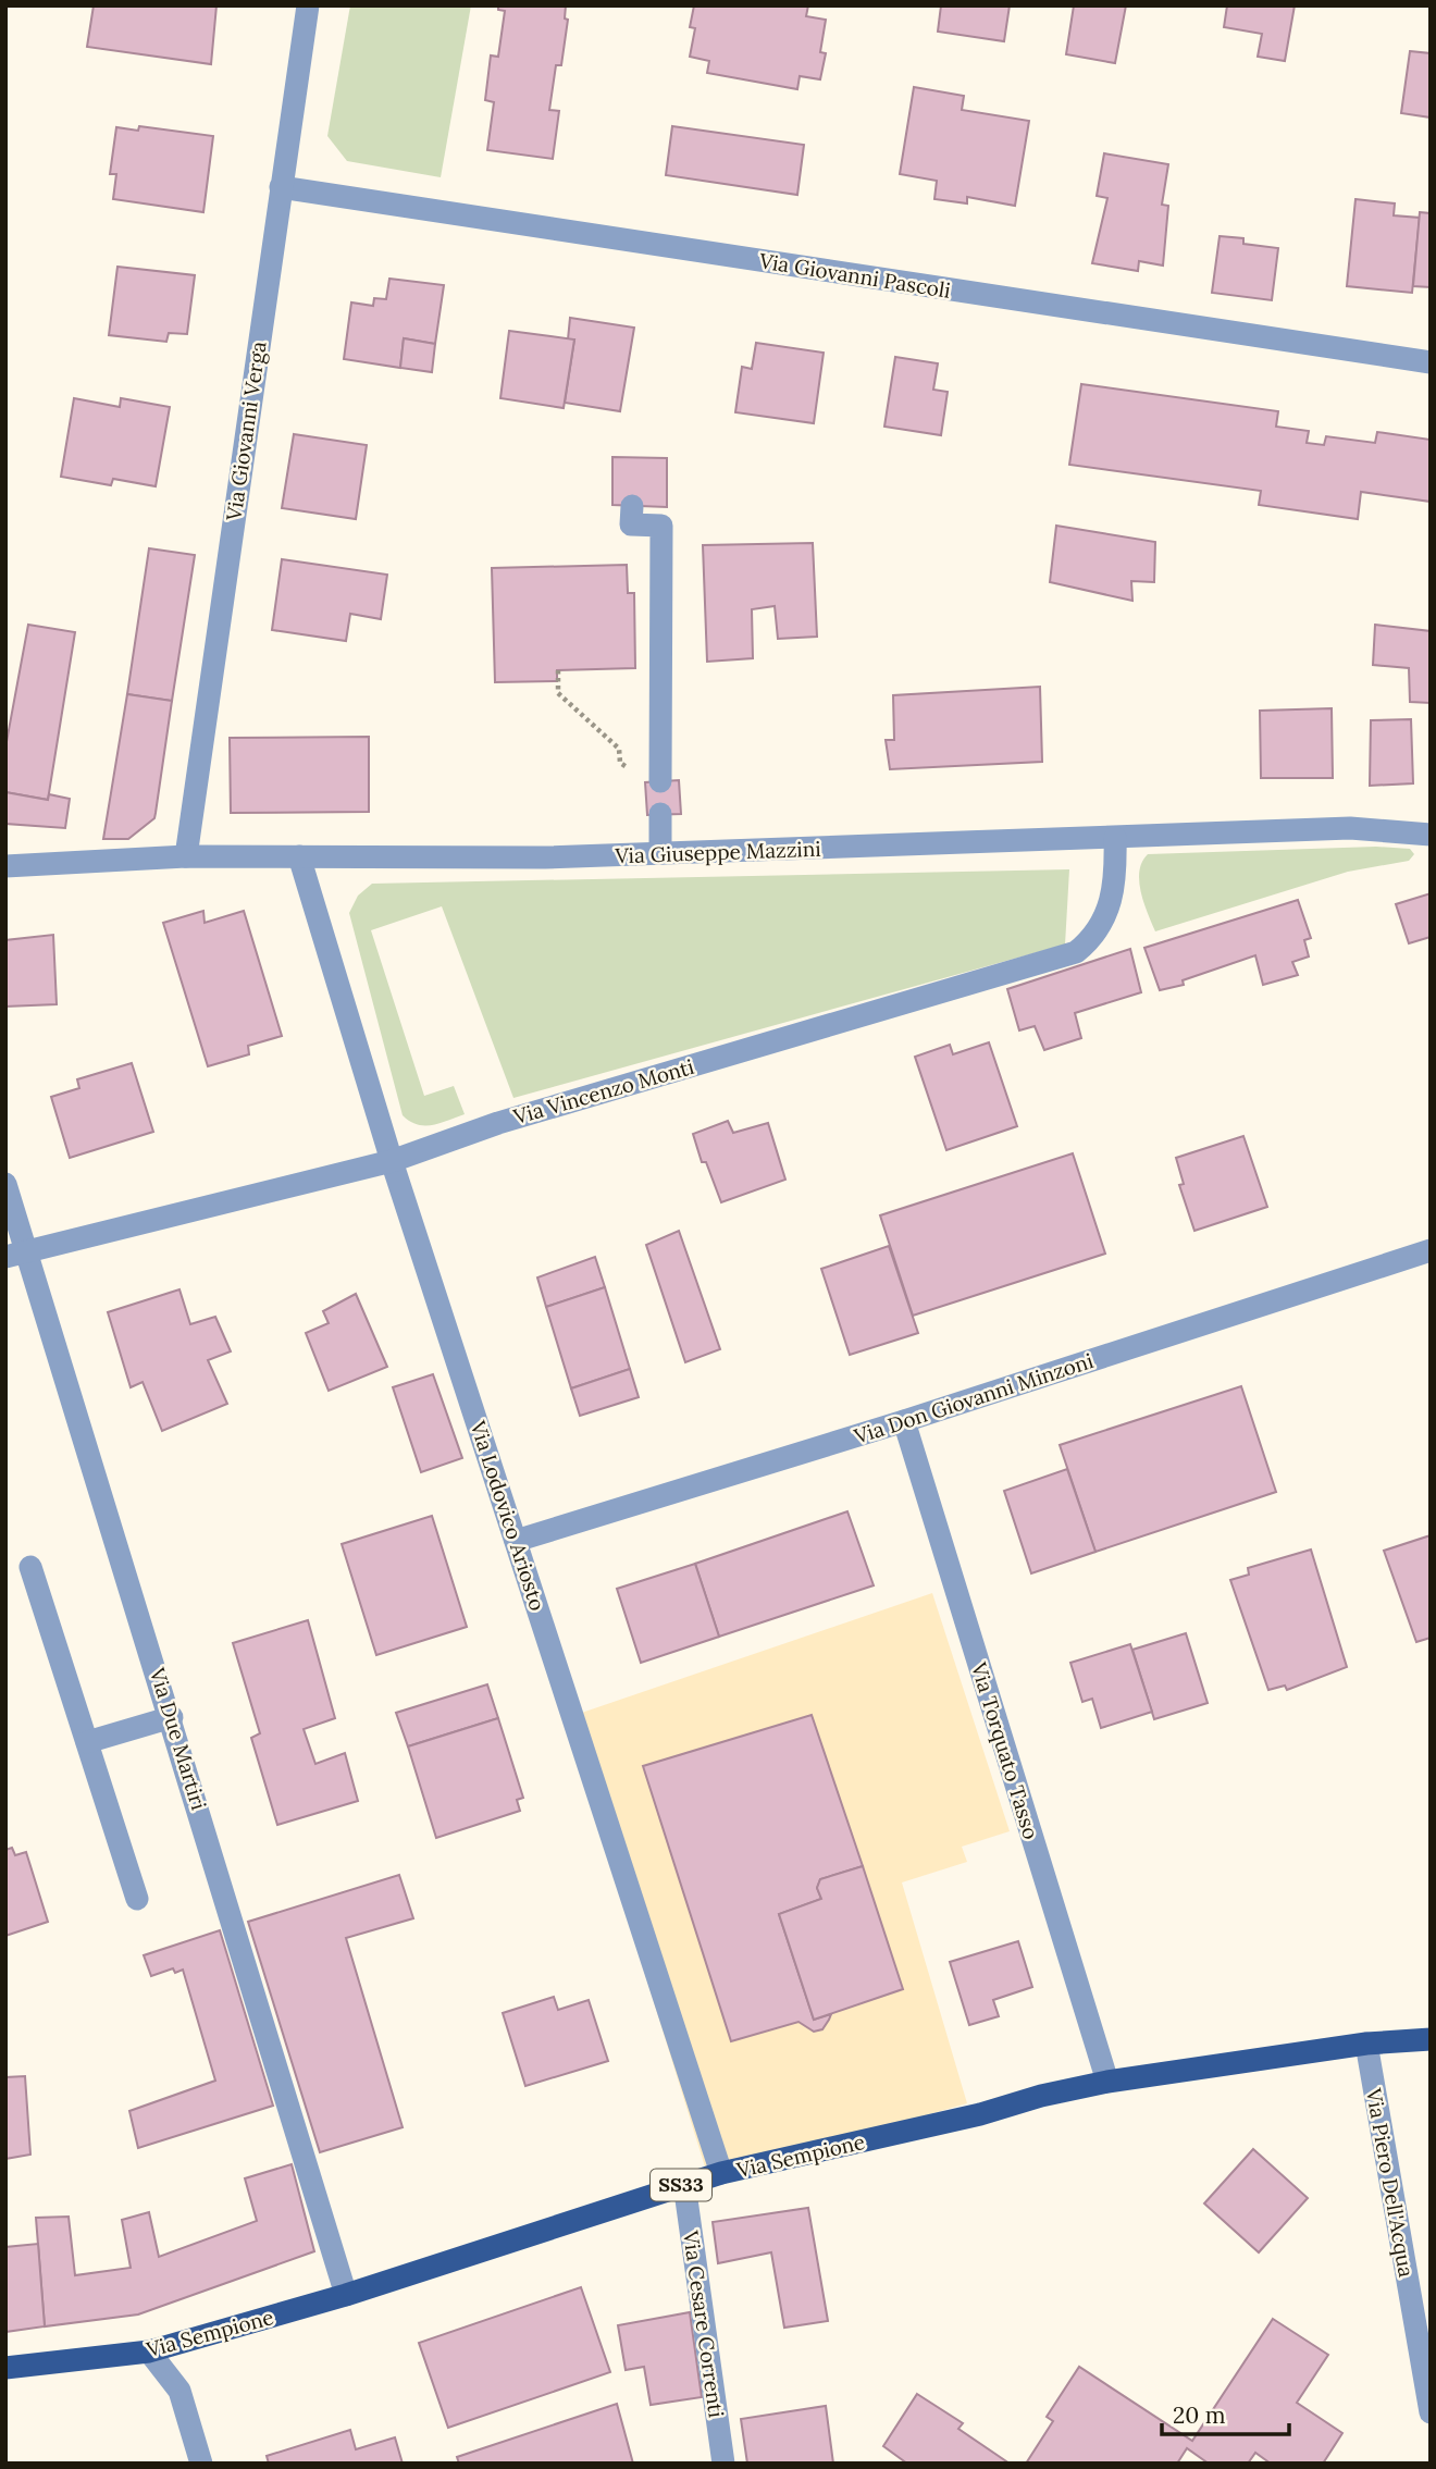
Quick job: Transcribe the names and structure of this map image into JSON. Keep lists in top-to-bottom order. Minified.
{"streets":{"main road":["Via Sempione","SS33"],"street":["Via Giovanni Pascoli","Via Giovanni Verga","Via Giuseppe Mazzini","Via Vincenzo Monti","Via Don Giovanni Minzoni","Via Lodovico Ariosto","Via Due Martiri","Via Torquato Tasso","Via Piero Dell'Acqua","Via Cesare Correnti"]},"crossings":[["Via Giovanni Pascoli","Via Giovanni Verga"],["Via Giovanni Verga","Via Giuseppe Mazzini"],["Via Giuseppe Mazzini","Via Vincenzo Monti"],["Via Giuseppe Mazzini","Via Lodovico Ariosto"],["Via Vincenzo Monti","Via Lodovico Ariosto"],["Via Vincenzo Monti","Via Due Martiri"],["Via Don Giovanni Minzoni","Via Lodovico Ariosto"],["Via Don Giovanni Minzoni","Via Torquato Tasso"],["Via Lodovico Ariosto","Via Sempione"],["Via Due Martiri","Via Sempione"],["Via Torquato Tasso","Via Sempione"],["Via Sempione","Via Piero Dell'Acqua"],["Via Sempione","Via Cesare Correnti"]],"scale_bar":"20 m"}
